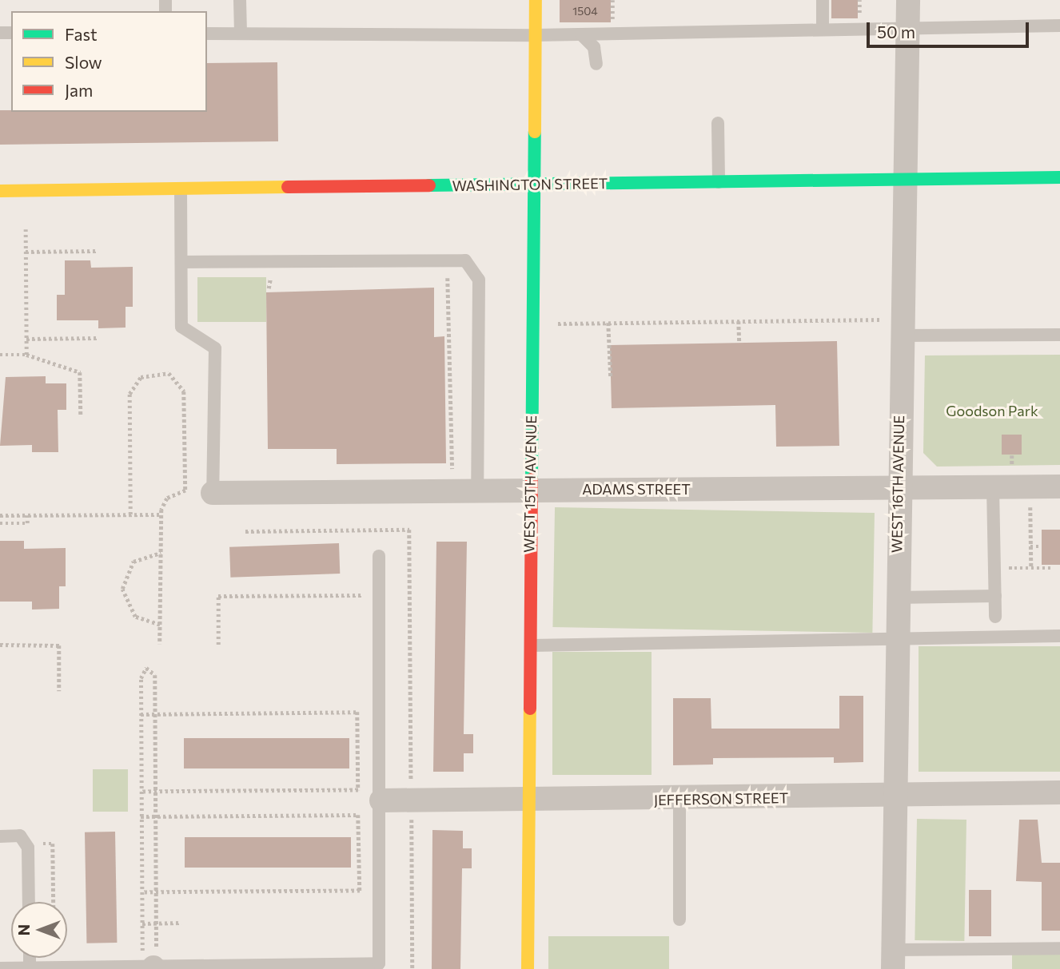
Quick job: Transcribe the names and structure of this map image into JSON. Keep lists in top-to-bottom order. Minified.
{"streets":{"street":["WASHINGTON STREET","WEST 15TH AVENUE","WEST 16TH AVENUE","ADAMS STREET","JEFFERSON STREET"]},"crossings":[["WASHINGTON STREET","WEST 15TH AVENUE"],["WASHINGTON STREET","WEST 16TH AVENUE"],["WEST 15TH AVENUE","ADAMS STREET"],["WEST 15TH AVENUE","JEFFERSON STREET"],["WEST 16TH AVENUE","ADAMS STREET"],["WEST 16TH AVENUE","JEFFERSON STREET"]],"parks":["Goodson Park"],"house_numbers":["1504"],"legend":["Fast","Slow","Jam"],"scale_bar":"50 m","north":"left"}
